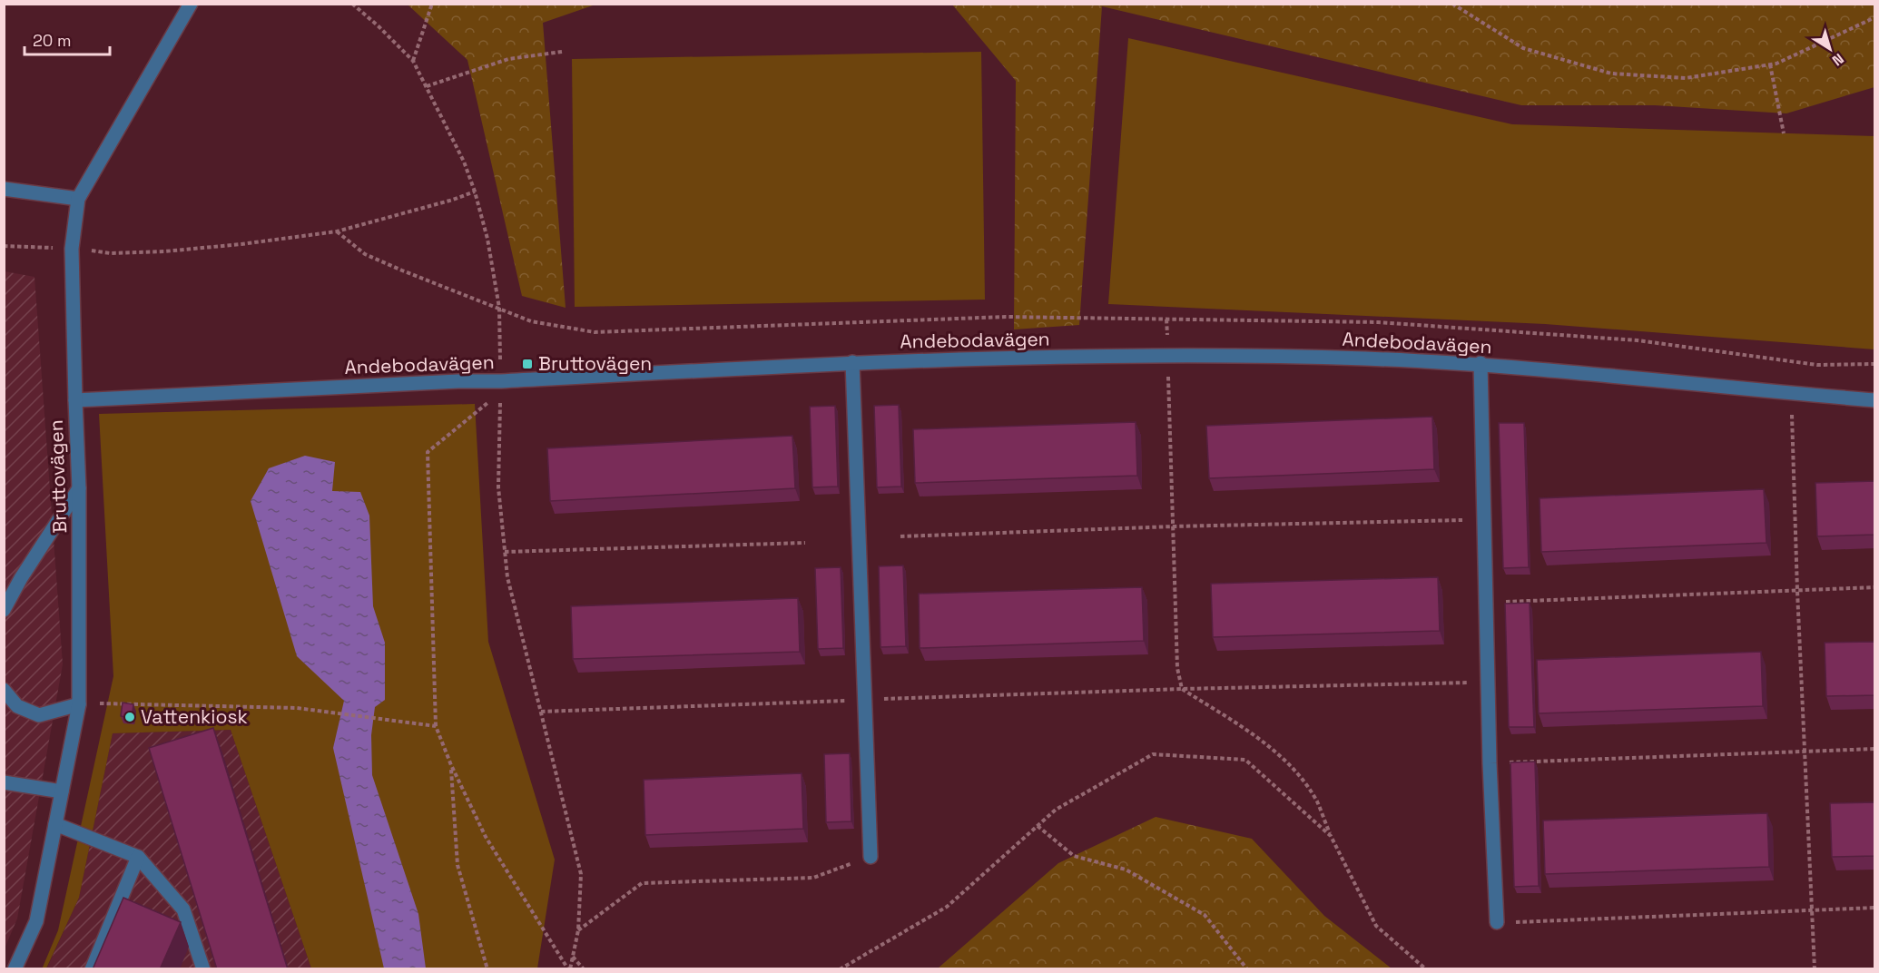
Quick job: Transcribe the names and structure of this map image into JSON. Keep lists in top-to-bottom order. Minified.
{"streets":{"street":["Andebodavägen","Bruttovägen"]},"crossings":[["Andebodavägen","Bruttovägen"]],"places":{"transit":["Bruttovägen"],"other":["Vattenkiosk"]},"scale_bar":"20 m","north":"bottom right"}
